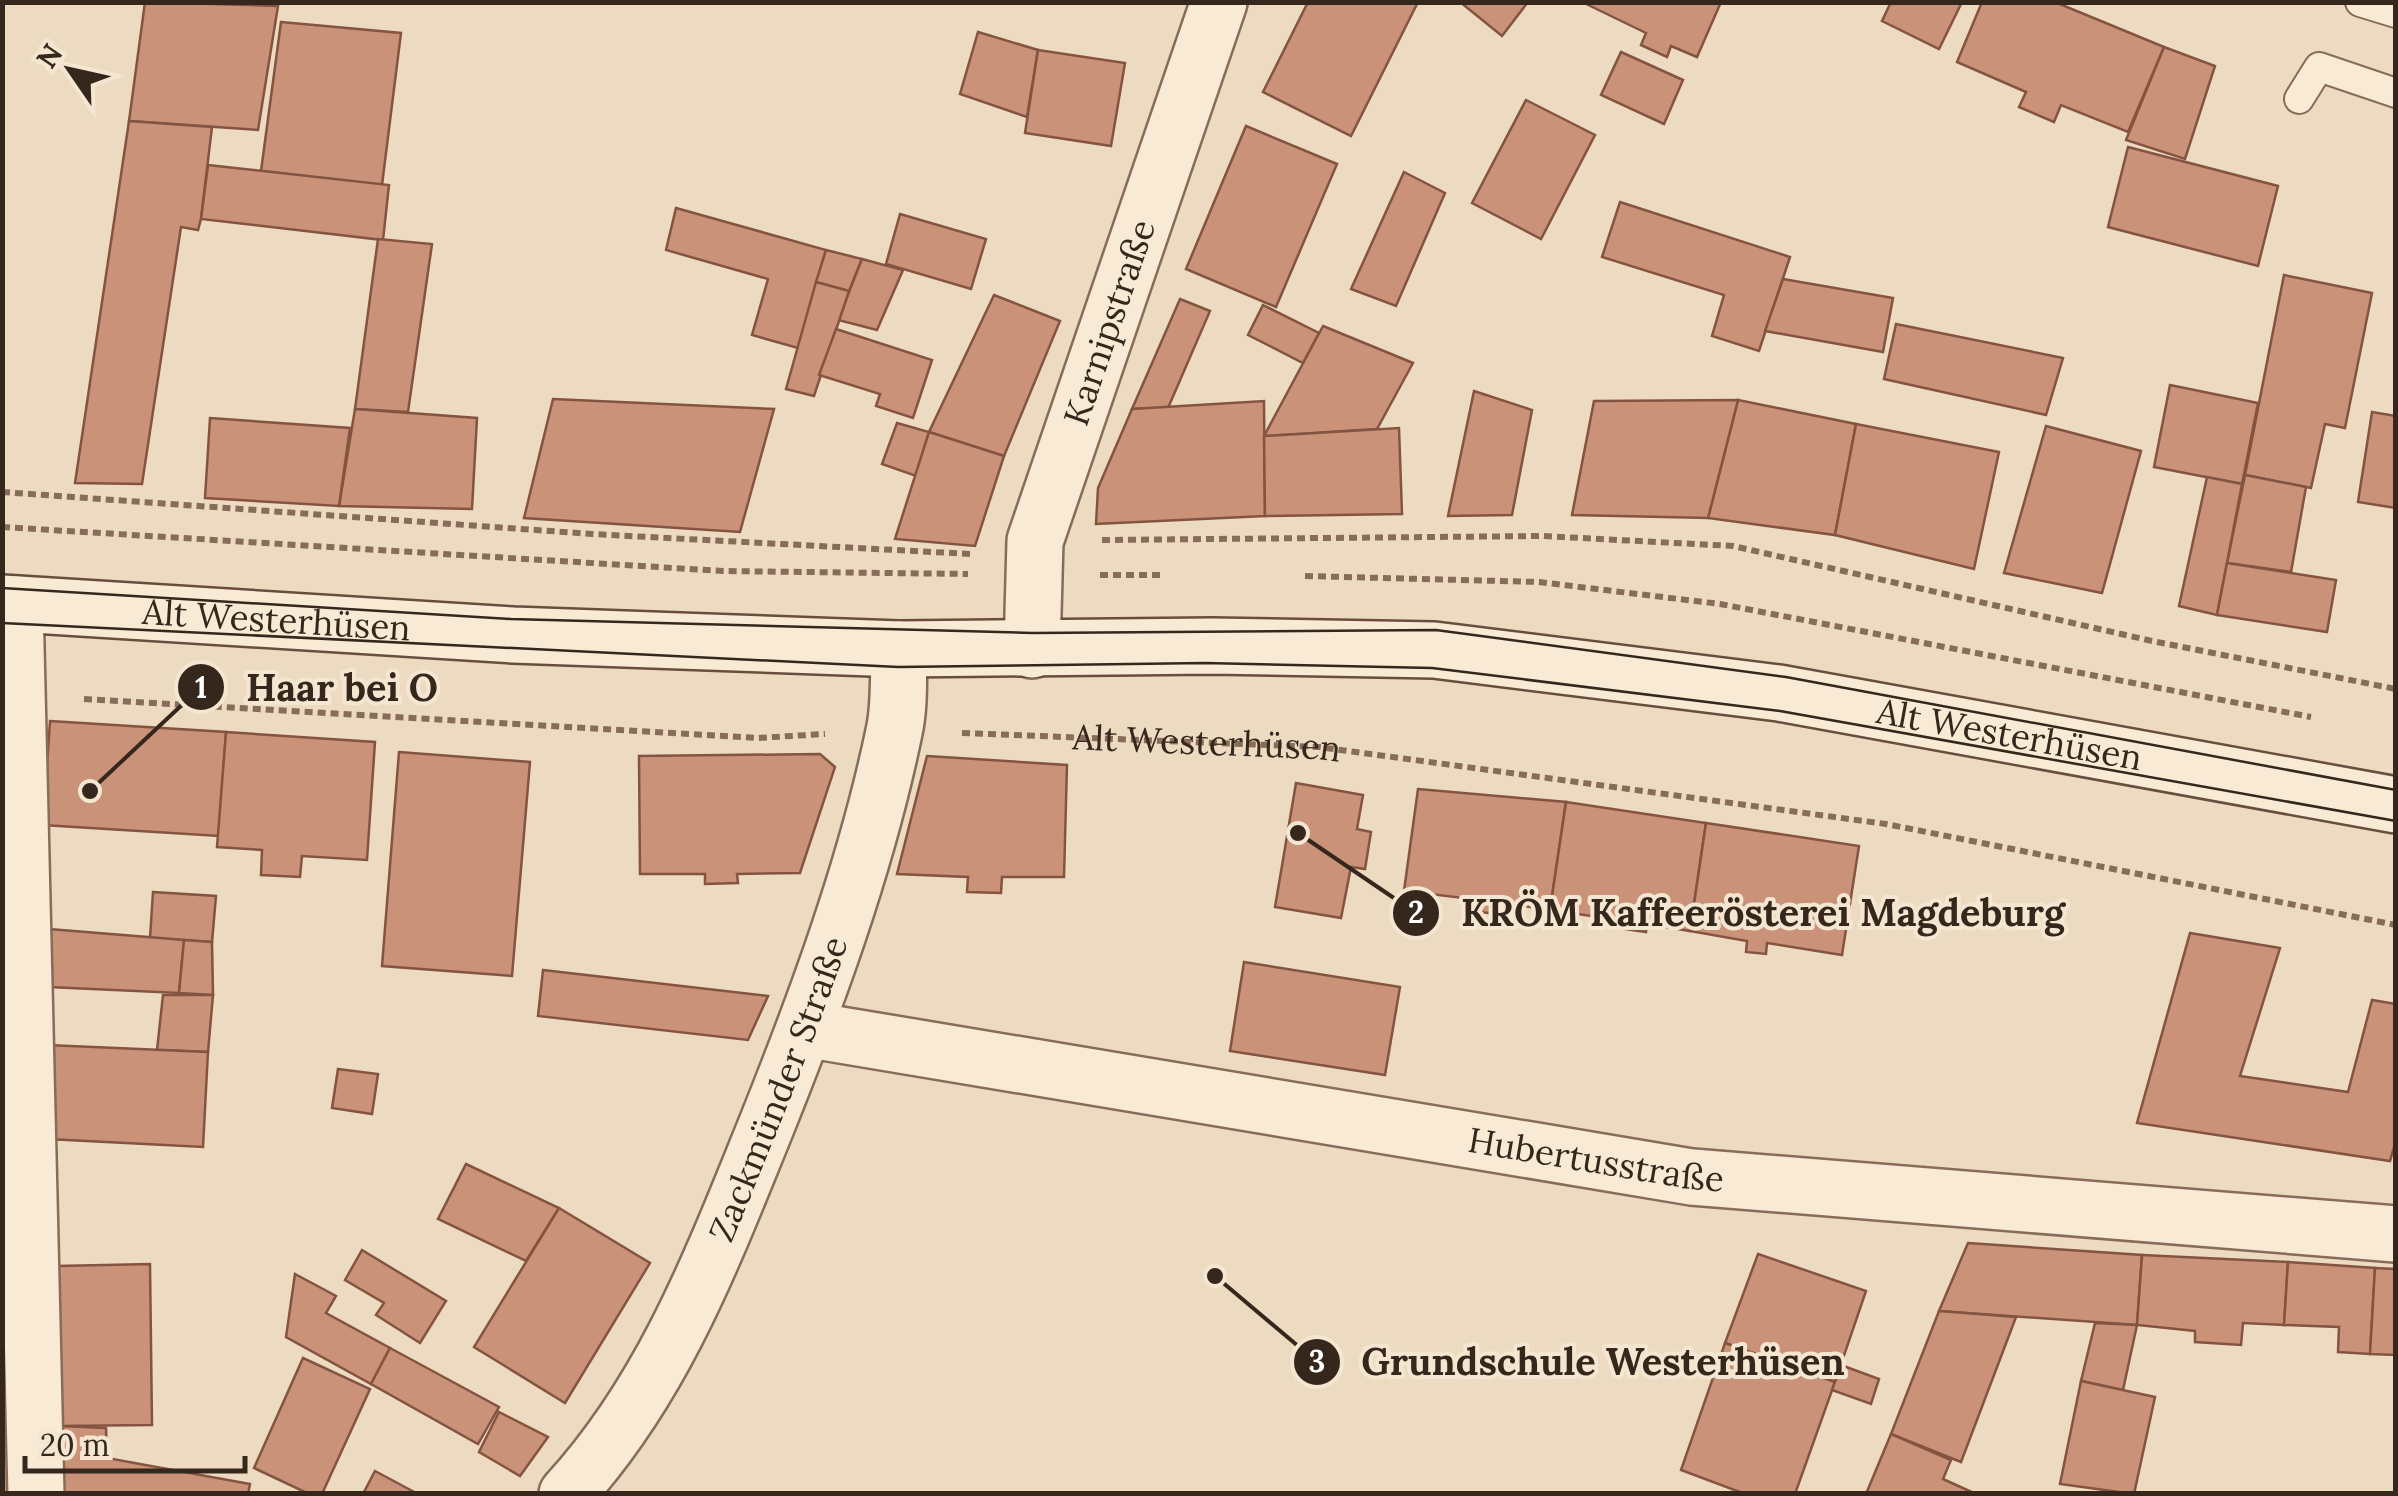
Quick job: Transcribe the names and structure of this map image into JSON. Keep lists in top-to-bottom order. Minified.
{"streets":{"street":["Karnipstraße","Alt Westerhüsen","Zackmünder Straße","Hubertusstraße"]},"crossings":[["Karnipstraße","Alt Westerhüsen"],["Alt Westerhüsen","Zackmünder Straße"],["Zackmünder Straße","Hubertusstraße"]],"places":["Haar bei O","KRÖM Kaffeerösterei Magdeburg","Grundschule Westerhüsen"],"scale_bar":"20 m","north":"top left"}
